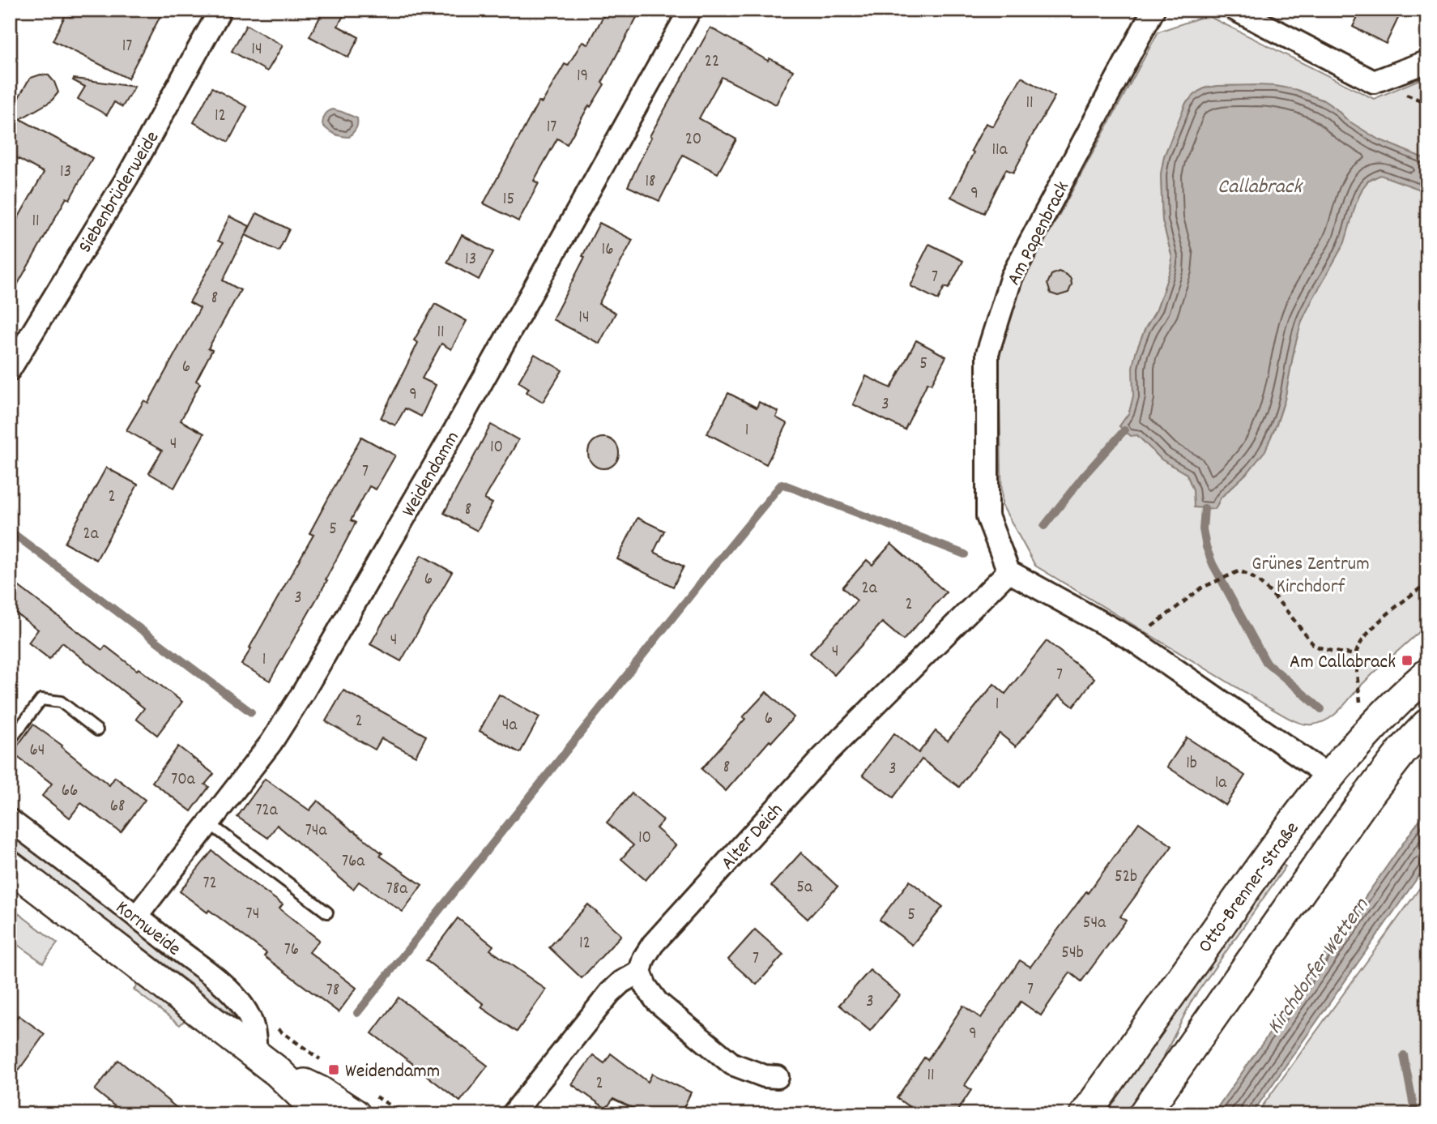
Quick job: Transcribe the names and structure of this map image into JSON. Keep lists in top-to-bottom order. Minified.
{"streets":{"main road":["Otto-Brenner-Straße","Kornweide"],"street":["Siebenbrüderweide","Am Papenbrack","Weidendamm","Alter Deich"]},"crossings":[["Am Papenbrack","Alter Deich"],["Weidendamm","Kornweide"]],"water":["Callabrack","Kirchdorfer Wettern"],"parks":["Grünes Zentrum Kirchdorf"],"places":{"transit":["Am Callabrack","Weidendamm"]},"house_numbers":["17","14","22","19","11","12","17","20","11a","13","18","9","15","11","16","13","7","8","14","11","5","6","9","3","1","4","10","7","2","8","5","2a","6","2a","3","2","4","4","1","7","1","6","2","4a","64","1b","8","3","70a","1a","66","68","72a","74a","10","76a","52b","72","5a","78a","74","5","54a","12","76","54b","7","7","78","3","9","11","2"]}
